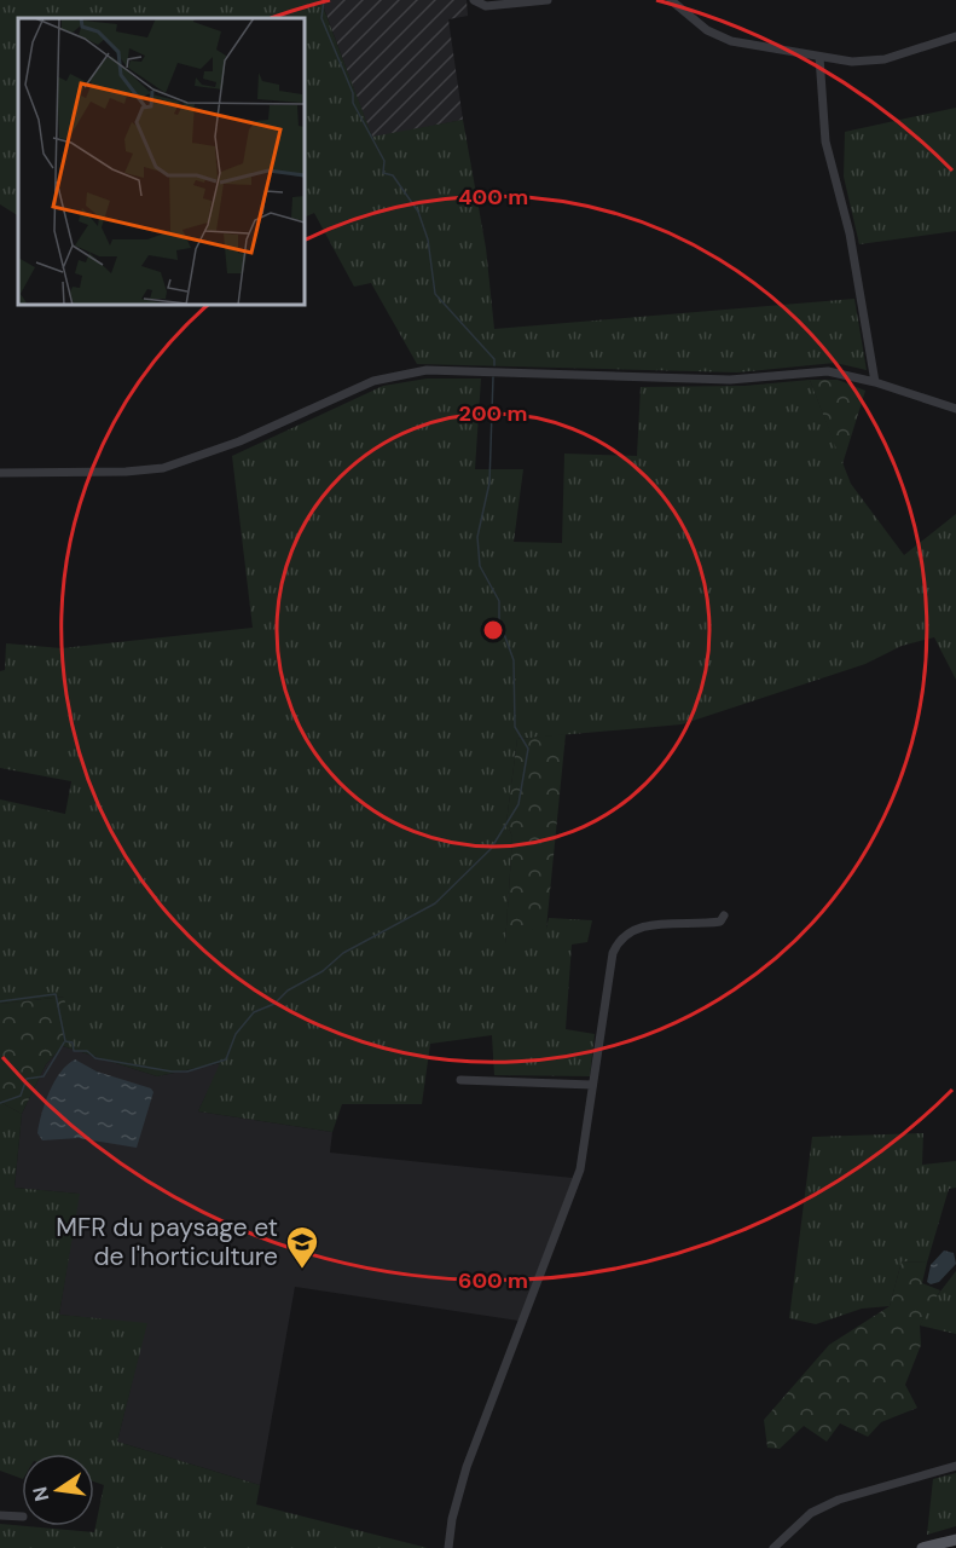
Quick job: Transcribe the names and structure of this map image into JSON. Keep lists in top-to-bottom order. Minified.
{"places":{"school or university":["MFR du paysage et de l'horticulture"]},"north":"left","rings":["400 m","200 m","600 m"]}
